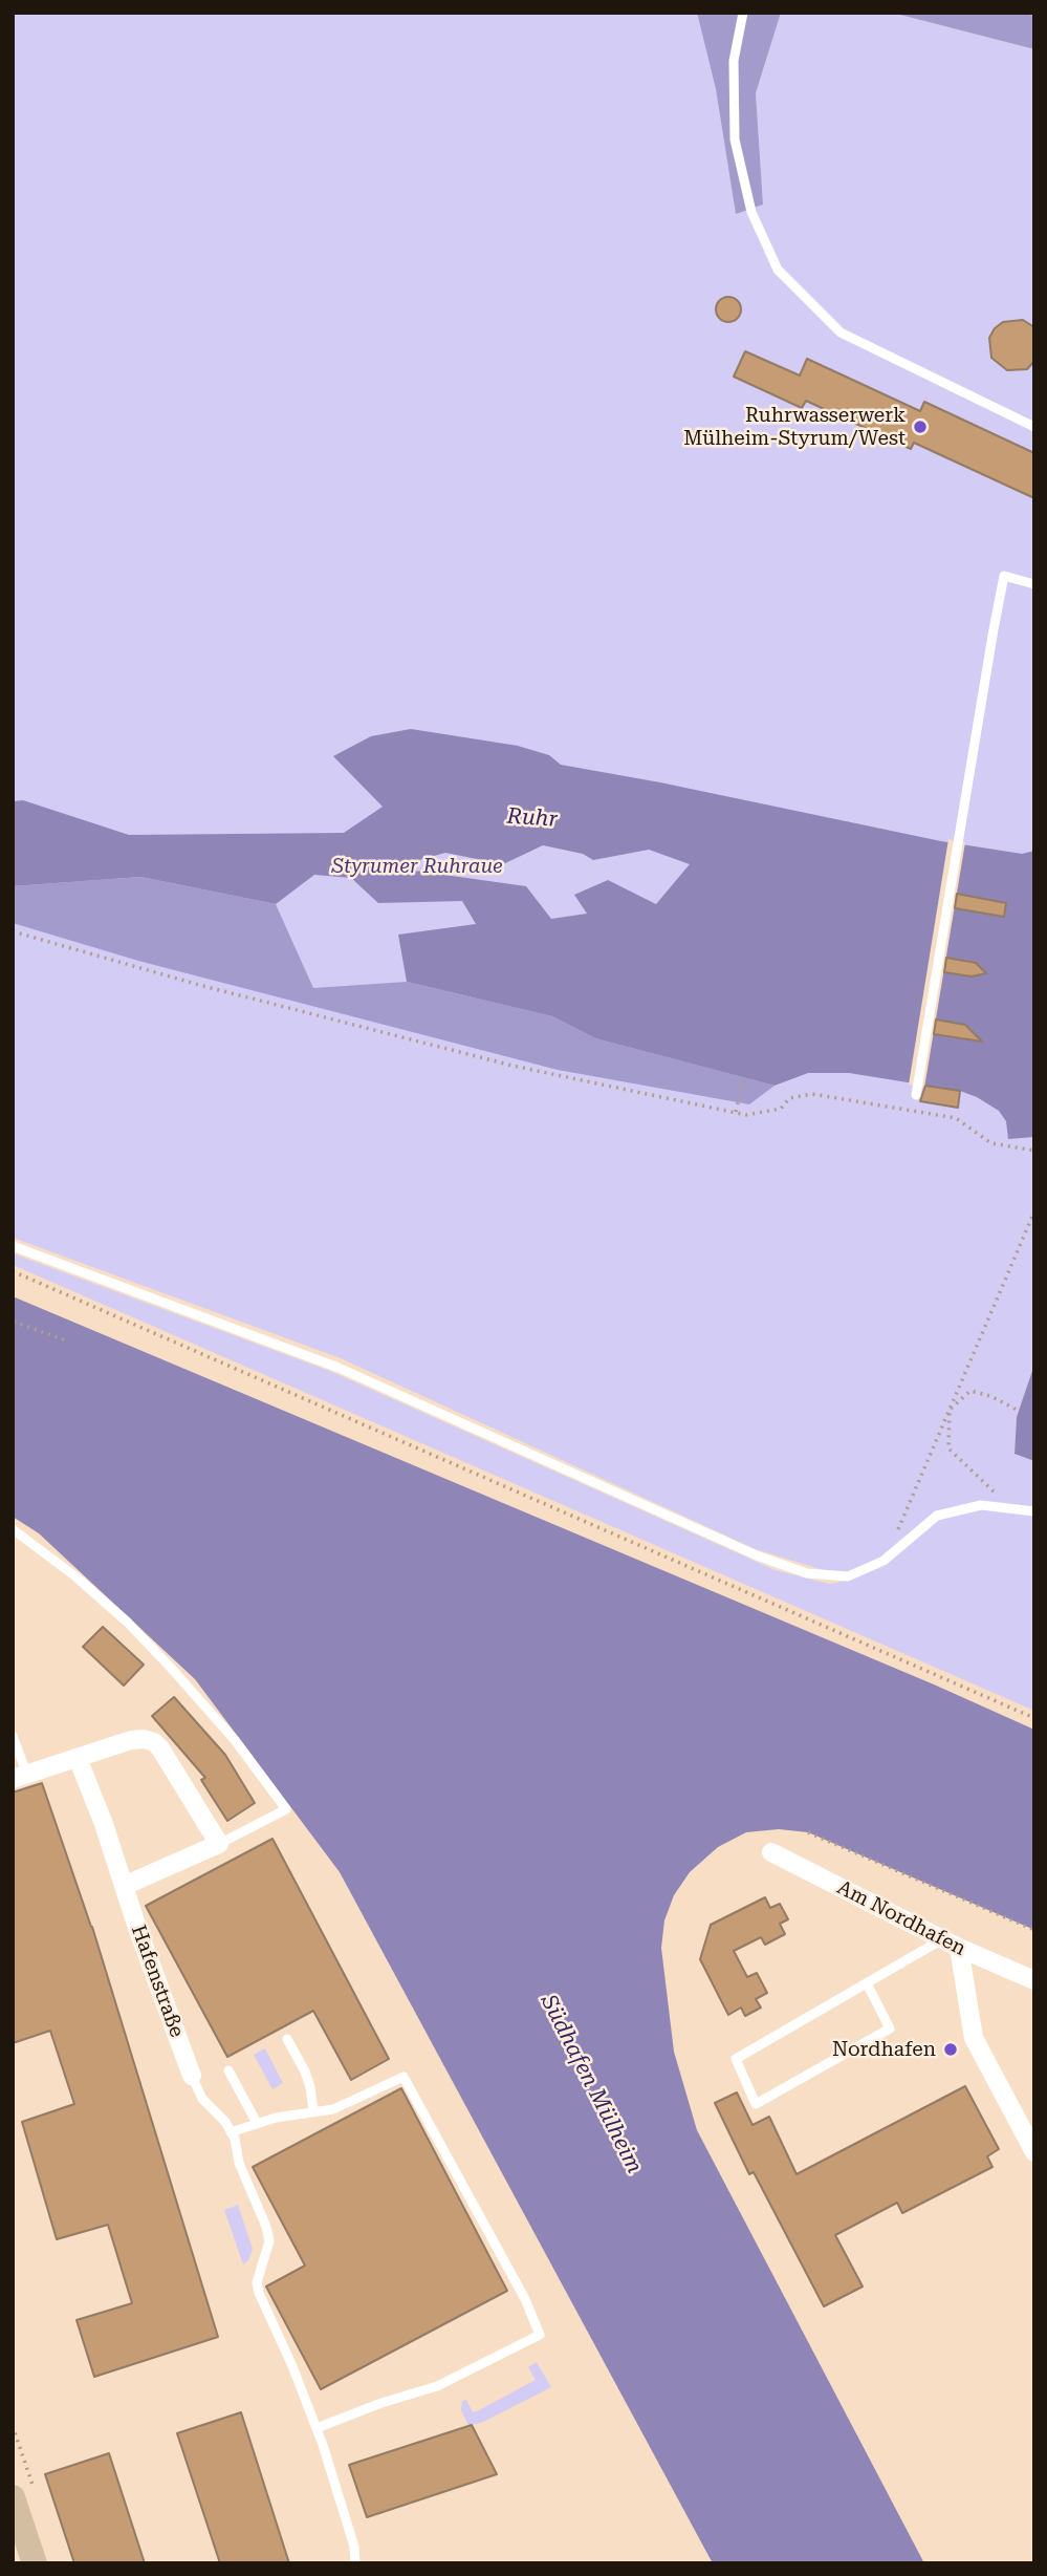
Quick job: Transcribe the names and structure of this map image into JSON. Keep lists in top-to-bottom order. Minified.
{"streets":{"street":["Am Nordhafen","Hafenstraße"]},"water":["Ruhr","Südhafen Mülheim"],"parks":["Styrumer Ruhraue"],"places":["Ruhrwasserwerk Mülheim-Styrum/West","Nordhafen"]}
